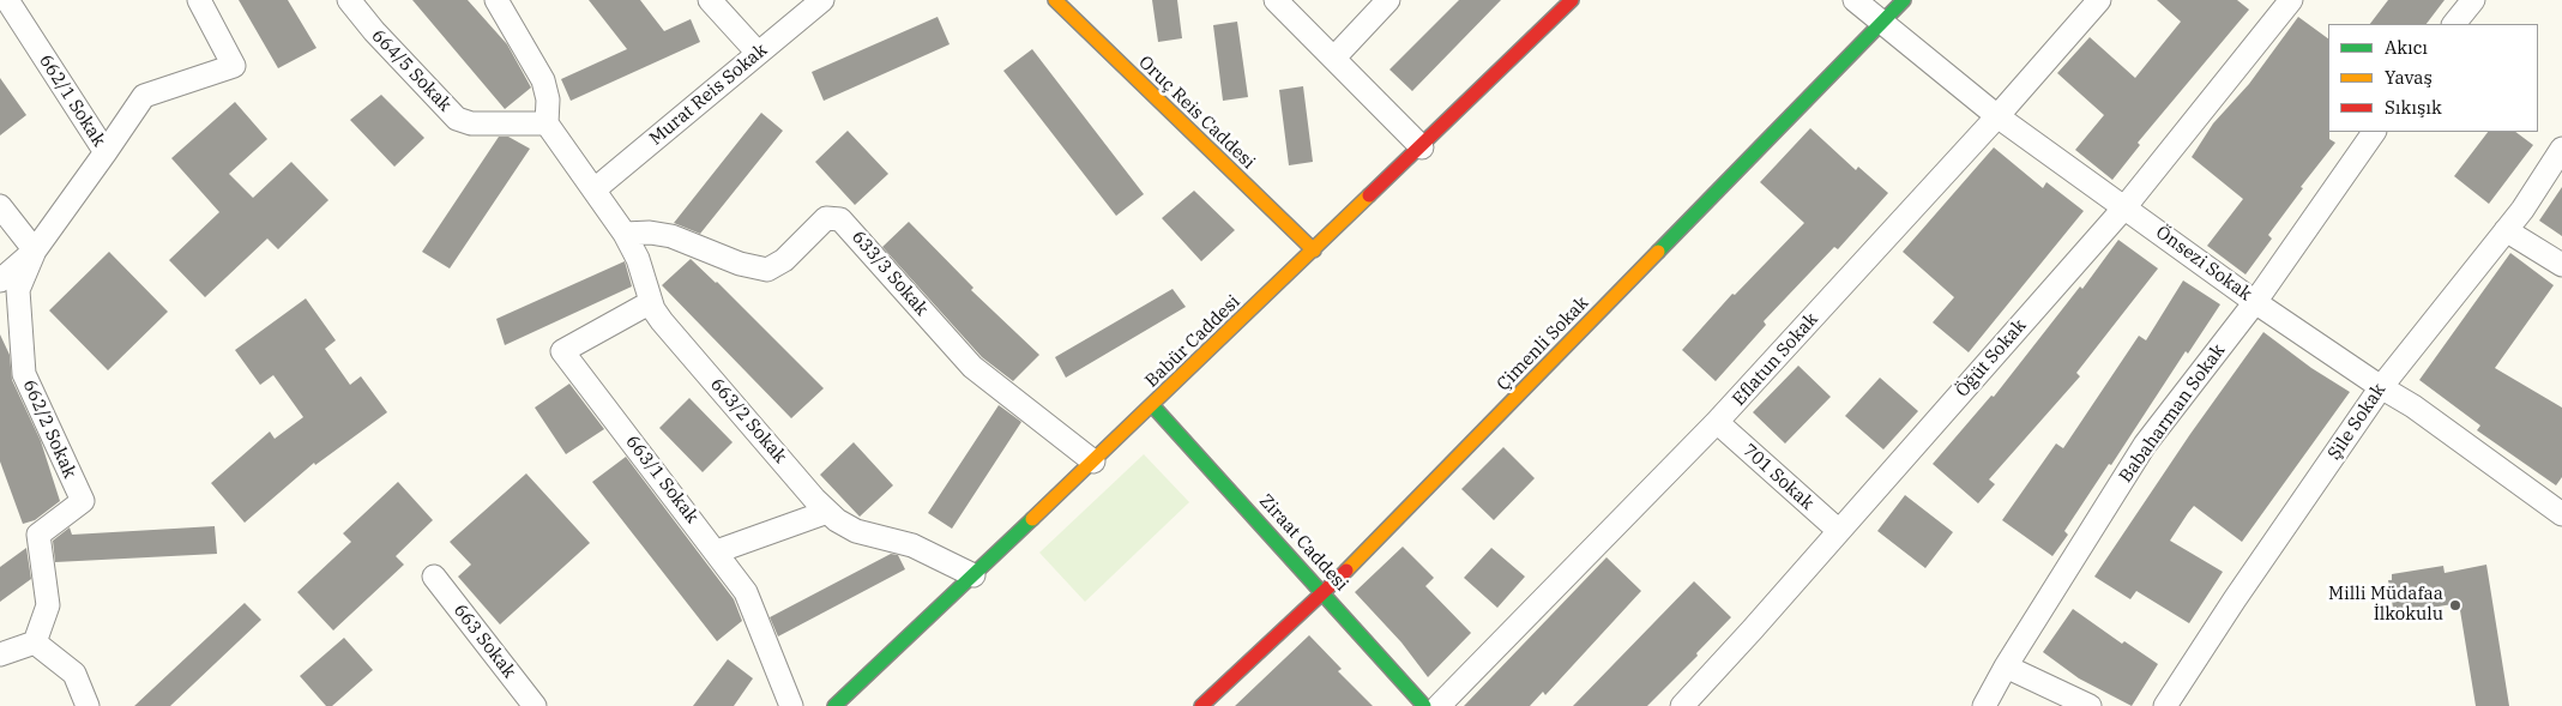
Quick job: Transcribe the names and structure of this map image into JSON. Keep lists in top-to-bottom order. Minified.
{"streets":{"street":["664/5 Sokak","Murat Reis Sokak","662/1 Sokak","Oruç Reis Caddesi","Önsezi Sokak","633/3 Sokak","Babür Caddesi","Çimenli Sokak","Öğüt Sokak","Eflatun Sokak","Babaharman Sokak","663/2 Sokak","Şile Sokak","662/2 Sokak","701 Sokak","663/1 Sokak","Ziraat Caddesi","663 Sokak"]},"crossings":[["Murat Reis Sokak","663/2 Sokak"],["662/1 Sokak","662/2 Sokak"],["Oruç Reis Caddesi","Babür Caddesi"],["Önsezi Sokak","Çimenli Sokak"],["Önsezi Sokak","Öğüt Sokak"],["Önsezi Sokak","Eflatun Sokak"],["Önsezi Sokak","Babaharman Sokak"],["Önsezi Sokak","Şile Sokak"],["633/3 Sokak","Babür Caddesi"],["633/3 Sokak","663/2 Sokak"],["Babür Caddesi","663/2 Sokak"],["Babür Caddesi","Ziraat Caddesi"],["Çimenli Sokak","Ziraat Caddesi"],["Öğüt Sokak","701 Sokak"],["Eflatun Sokak","701 Sokak"],["663/2 Sokak","663/1 Sokak"]],"places":["Milli Müdafaa İlkokulu"],"legend":["Akıcı","Yavaş","Sıkışık"]}
